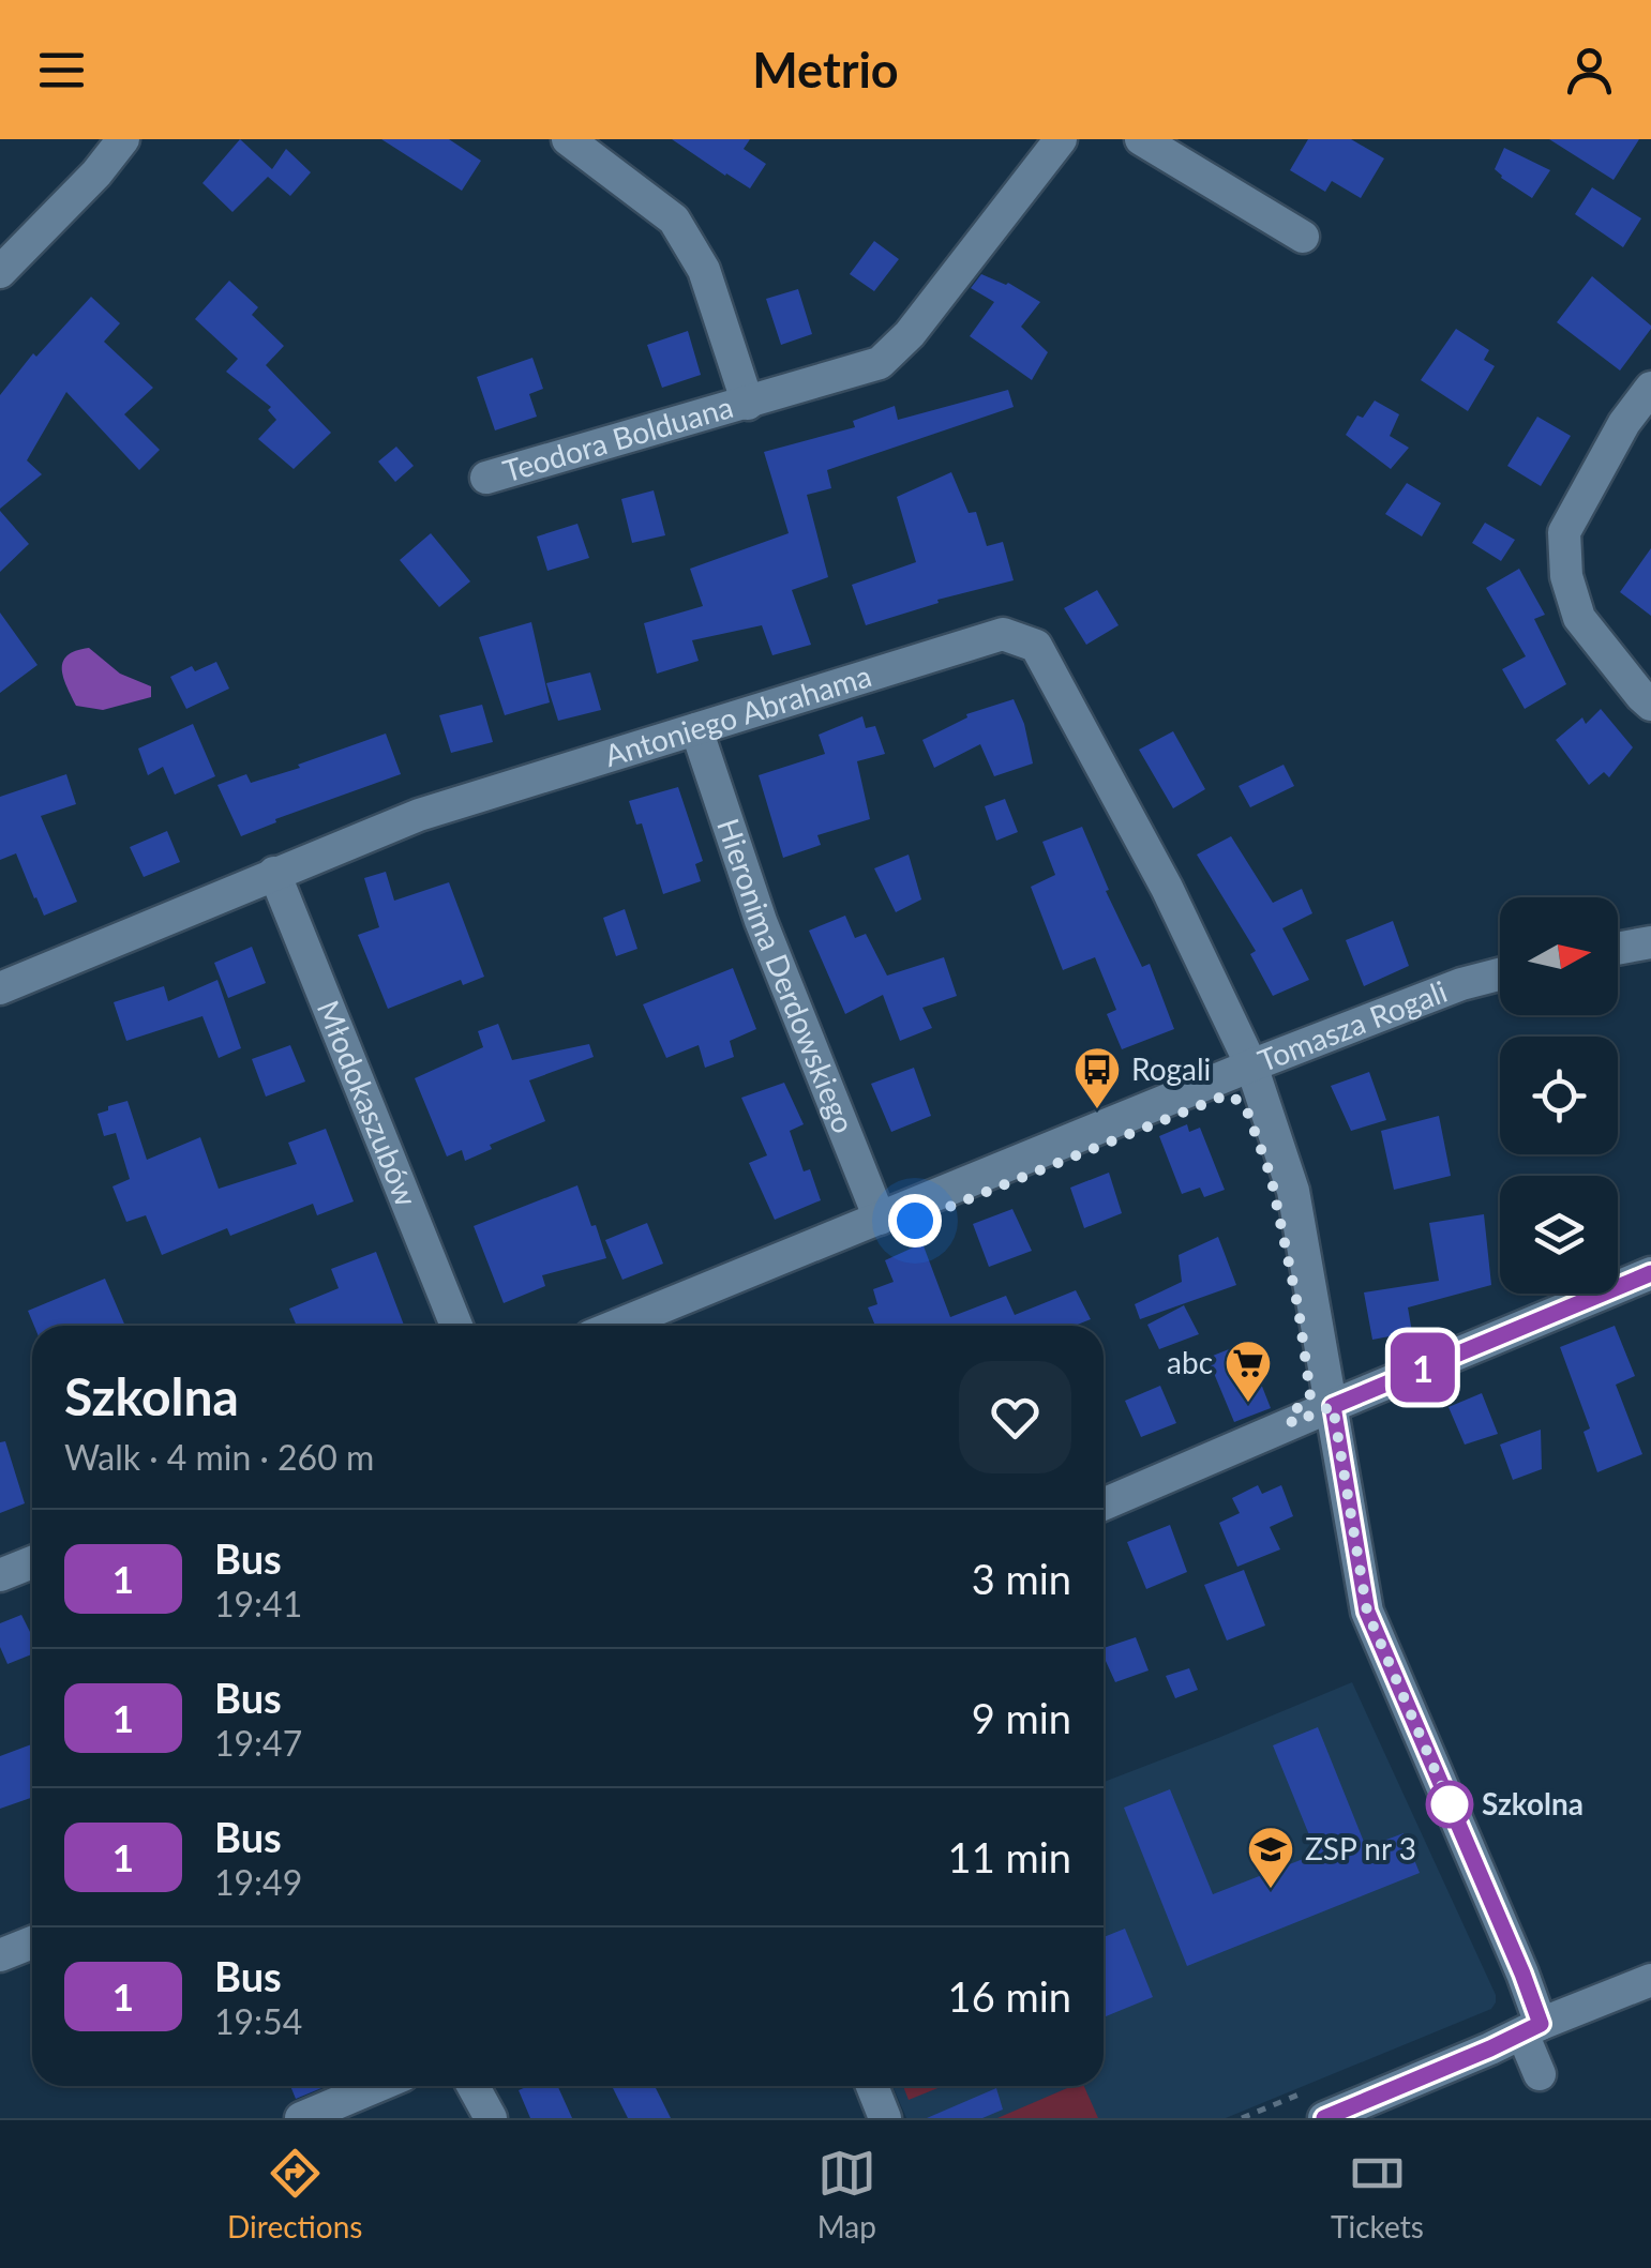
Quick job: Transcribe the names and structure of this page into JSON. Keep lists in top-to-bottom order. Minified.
{"streets":{"street":["Teodora Bolduana","Antoniego Abrahama","Hieronima Derdowskiego","Tomasza Rogali","Młodokaszubów"]},"crossings":[["Antoniego Abrahama","Hieronima Derdowskiego"],["Antoniego Abrahama","Tomasza Rogali"],["Antoniego Abrahama","Młodokaszubów"],["Hieronima Derdowskiego","Tomasza Rogali"]],"places":{"bus stop":["Rogali"],"supermarket":["abc"],"other":["Szkolna"],"school or university":["ZSP nr 3"]},"lines":["bus line 1"],"north":"right","page":{"header":"Metrio","on_map":"1","heading":["Szkolna","Walk · 4 min · 260 m"],"list":[{"mark":"1","name":"Bus","note":"19:41","value":"3 min"},{"mark":"1","name":"Bus","note":"19:47","value":"9 min"},{"mark":"1","name":"Bus","note":"19:49","value":"11 min"},{"mark":"1","name":"Bus","note":"19:54","value":"16 min"}],"tabs":["Directions","Map","Tickets"]}}
